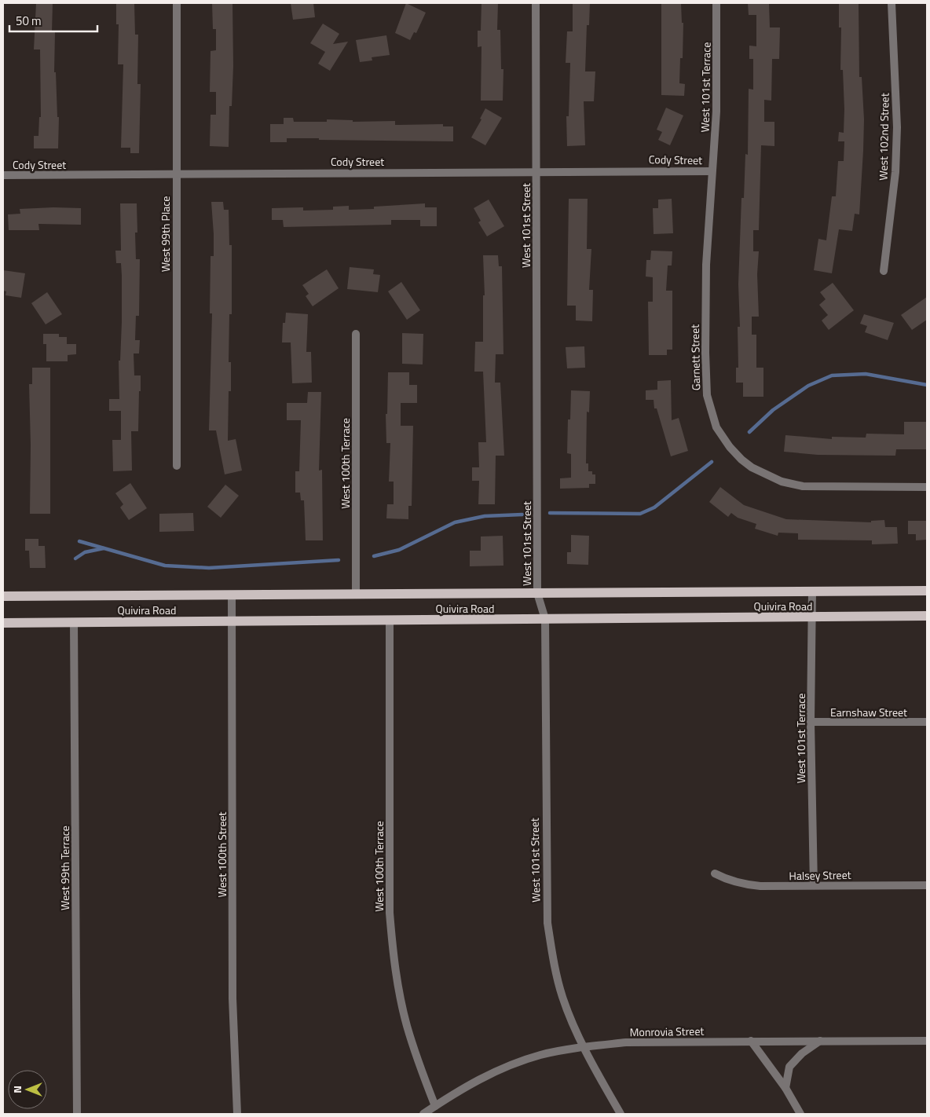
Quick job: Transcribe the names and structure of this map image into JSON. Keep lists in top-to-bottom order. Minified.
{"streets":{"main road":["Quivira Road"],"street":["West 101st Terrace","West 102nd Street","Cody Street","West 101st Street","West 99th Place","Garnett Street","West 100th Terrace","Earnshaw Street","West 100th Street","West 99th Terrace","Halsey Street","Monrovia Street"]},"crossings":[["West 101st Terrace","Cody Street"],["West 101st Terrace","Garnett Street"],["West 101st Terrace","Quivira Road"],["West 101st Terrace","Earnshaw Street"],["West 101st Terrace","Halsey Street"],["Cody Street","West 101st Street"],["Cody Street","West 99th Place"],["Cody Street","Garnett Street"],["West 101st Street","Quivira Road"],["West 101st Street","Monrovia Street"],["West 100th Terrace","Quivira Road"],["West 100th Terrace","Monrovia Street"],["Quivira Road","West 100th Street"],["Quivira Road","West 99th Terrace"]],"scale_bar":"50 m","north":"left"}
